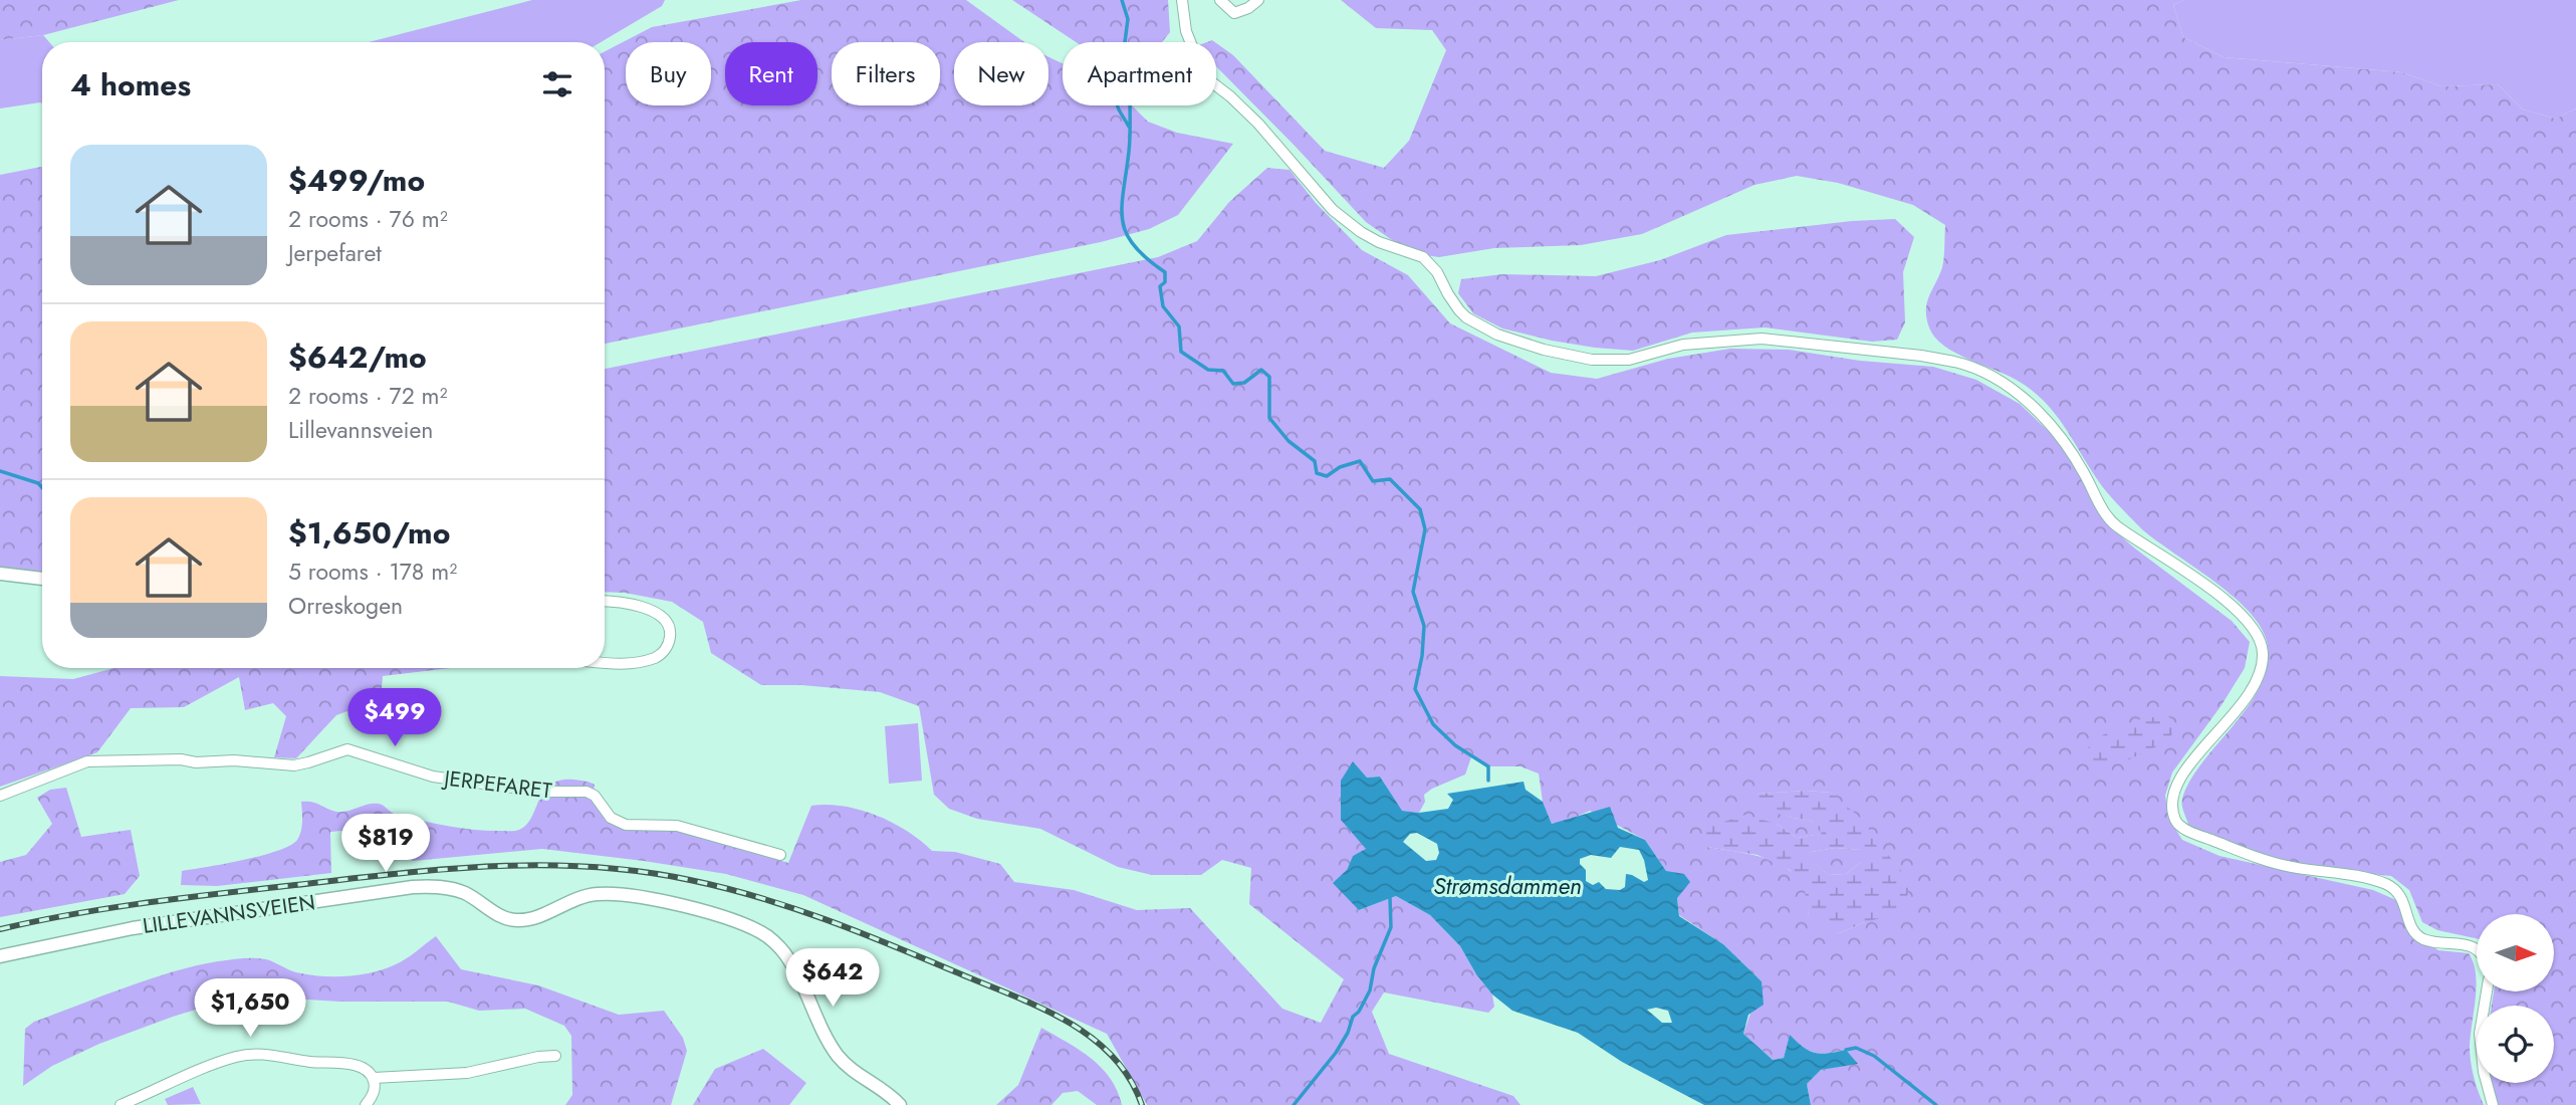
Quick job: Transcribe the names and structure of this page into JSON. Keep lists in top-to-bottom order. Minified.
{"streets":{"street":["JERPEFARET","LILLEVANNSVEIEN"]},"water":["Strømsdammen"],"north":"right","page":{"chip":["Buy","Rent","Filters","New","Apartment"],"heading":"4 homes","list":[{"name":"$499/mo","note":"2 rooms · 76 m² · Jerpefaret"},{"name":"$642/mo","note":"2 rooms · 72 m² · Lillevannsveien"},{"name":"$1,650/mo","note":"5 rooms · 178 m² · Orreskogen"}],"price":["$499","$819","$642","$1,650"]}}
